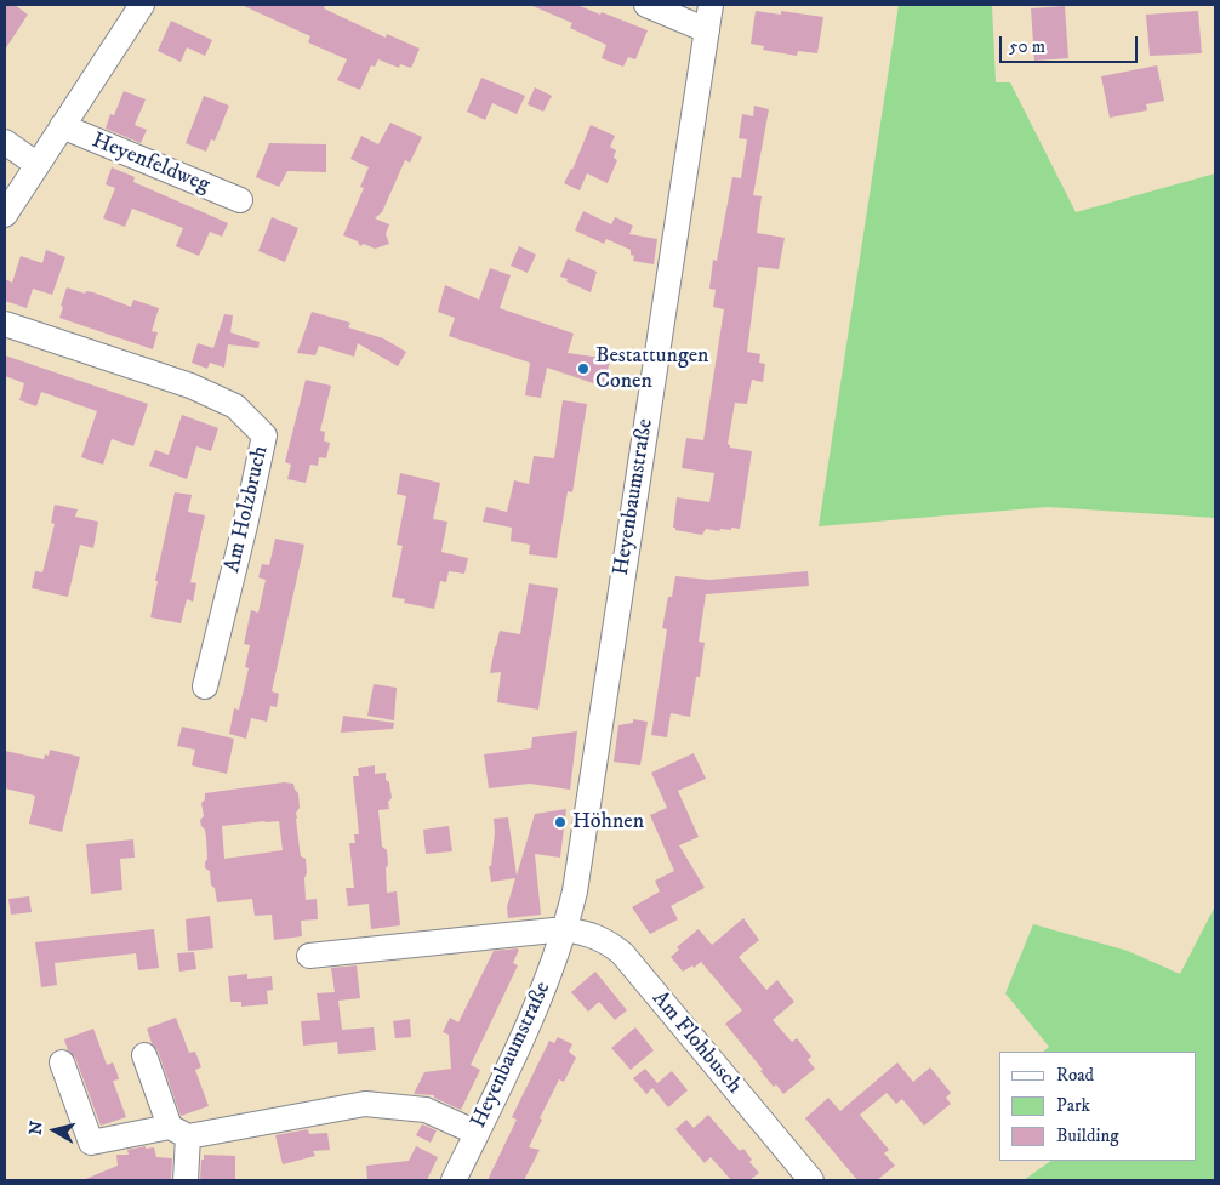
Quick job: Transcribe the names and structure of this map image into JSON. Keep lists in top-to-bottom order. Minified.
{"streets":{"street":["Heyenfeldweg","Heyenbaumstraße","Am Holzbruch","Am Flohbusch"]},"crossings":[["Heyenbaumstraße","Am Flohbusch"]],"places":["Bestattungen Conen","Höhnen"],"legend":["Road","Park","Building"],"scale_bar":"50 m","north":"left"}
